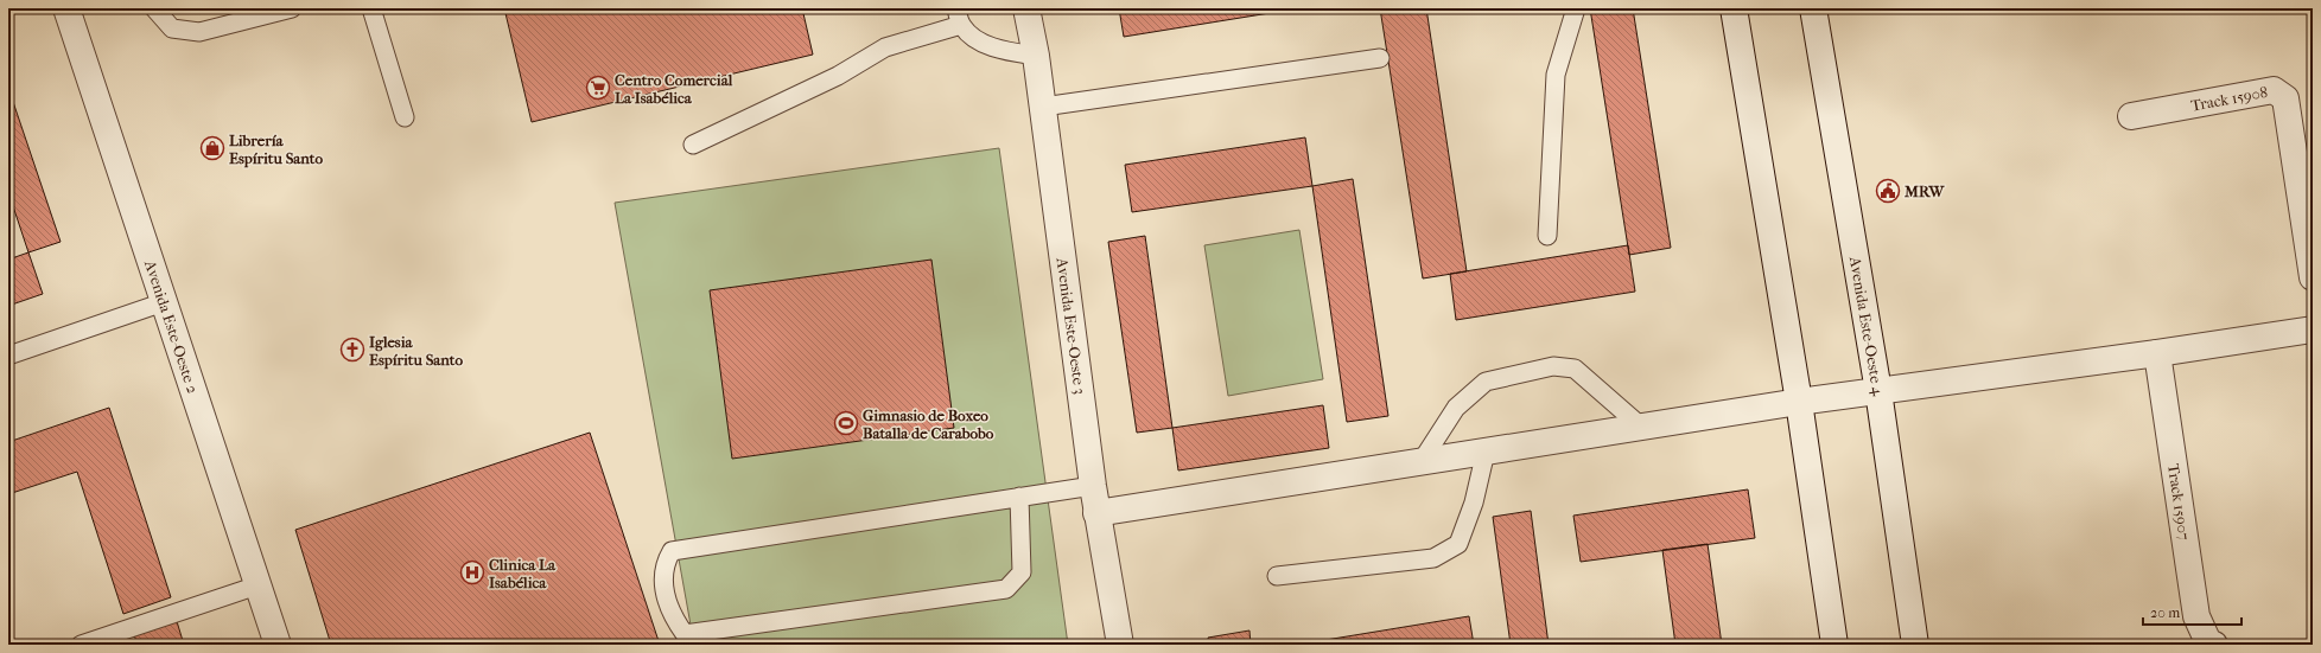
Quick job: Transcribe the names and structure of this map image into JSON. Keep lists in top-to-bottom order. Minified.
{"streets":{"street":["Track 15908","Avenida Este-Oeste 2","Avenida Este-Oeste 4","Avenida Este-Oeste 3","Track 15907"]},"places":{"supermarket":["Centro Comercial La Isabélica"],"shop":["Librería Espíritu Santo"],"public building":["MRW"],"church":["Iglesia Espíritu Santo"],"sports":["Gimnasio de Boxeo Batalla de Carabobo"],"hospital":["Clinica La Isabélica"]},"scale_bar":"20 m"}
